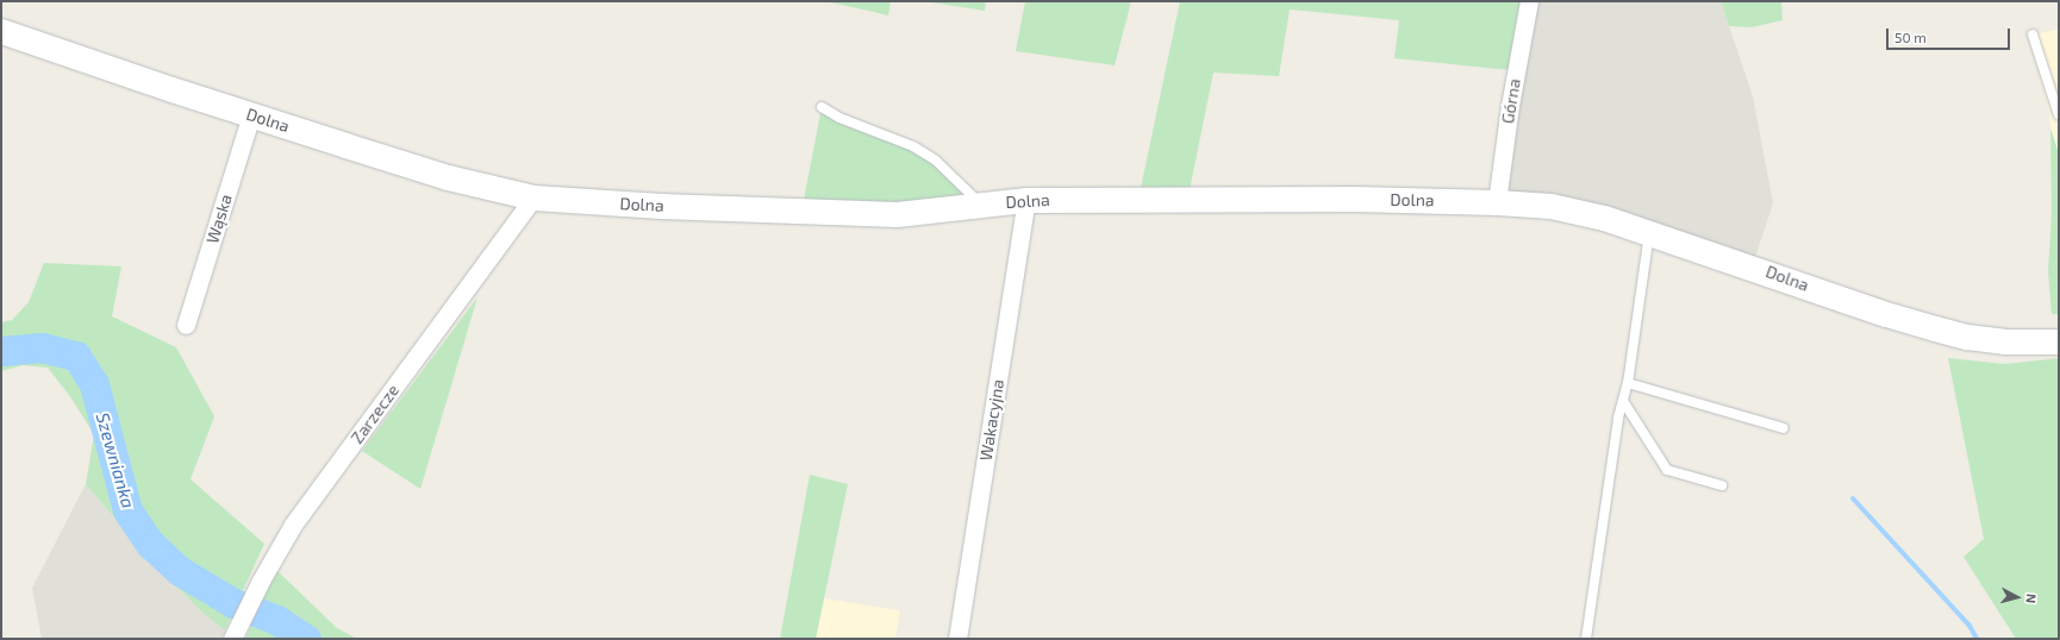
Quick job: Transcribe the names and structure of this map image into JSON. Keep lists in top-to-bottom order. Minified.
{"streets":{"street":["Górna","Dolna","Wąska","Zarzecze","Wakacyjna"]},"crossings":[["Górna","Dolna"],["Dolna","Wąska"],["Dolna","Zarzecze"],["Dolna","Wakacyjna"]],"water":["Szewnianka"],"scale_bar":"50 m","north":"right"}
